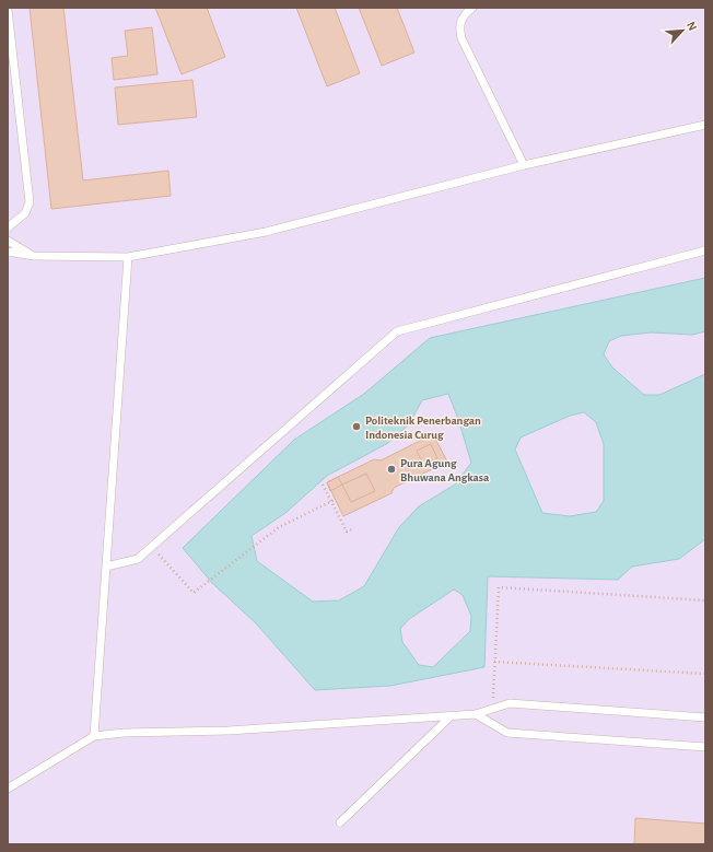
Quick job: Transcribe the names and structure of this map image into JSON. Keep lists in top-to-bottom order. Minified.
{"places":["Politeknik Penerbangan Indonesia Curug","Pura Agung Bhuwana Angkasa"],"north":"top right"}
